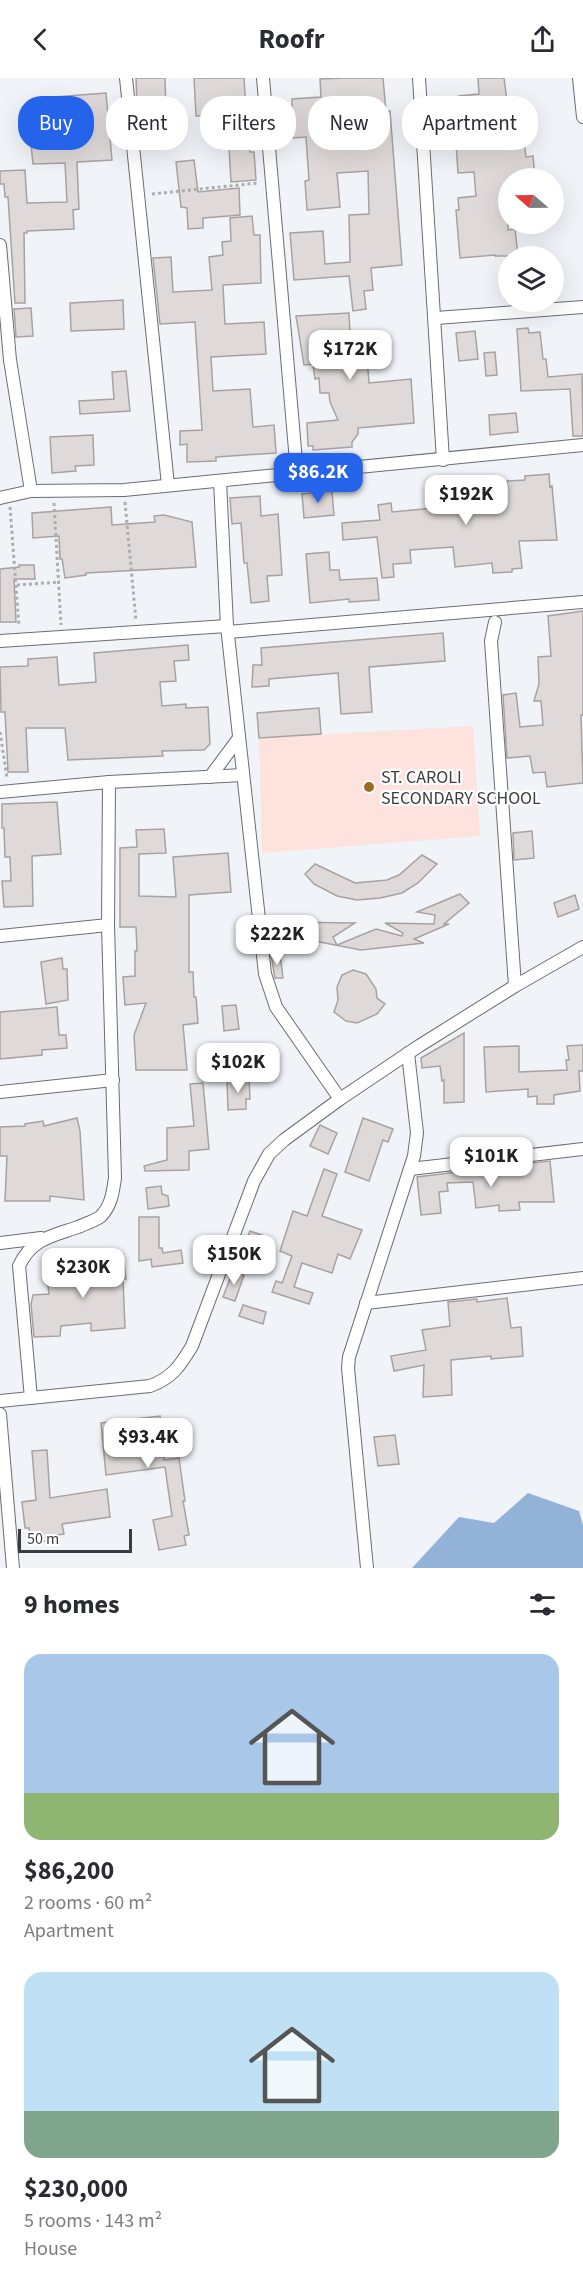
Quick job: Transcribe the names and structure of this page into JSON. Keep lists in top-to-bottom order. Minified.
{"places":["ST. CAROLI SECONDARY SCHOOL"],"scale_bar":"50 m","north":"left","page":{"header":"Roofr","chip":["Buy","Rent","Filters","New","Apartment"],"price":["$172K","$86.2K","$192K","$222K","$102K","$101K","$150K","$230K","$93.4K"],"scale":"50 m","heading":"9 homes","list":[{"name":"$86,200","note":"2 rooms · 60 m² · Apartment"},{"name":"$230,000","note":"5 rooms · 143 m² · House"}]}}
